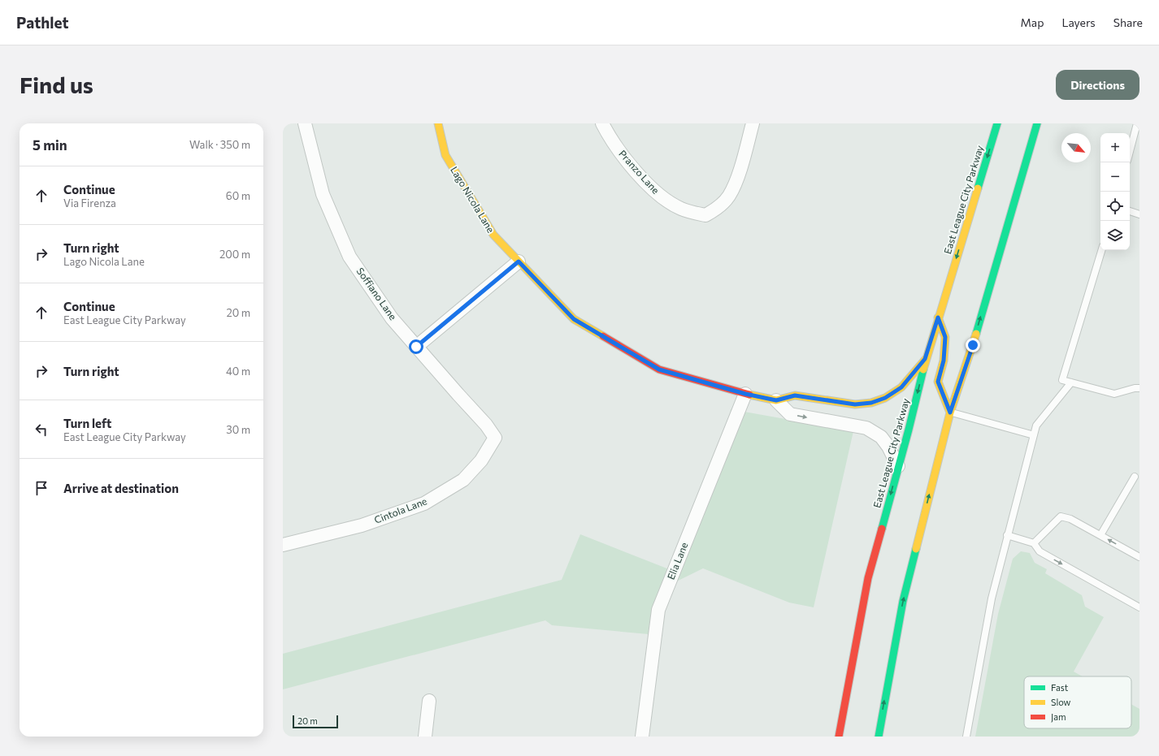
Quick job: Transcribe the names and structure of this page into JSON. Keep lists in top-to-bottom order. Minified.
{"streets":{"main road":["Lago Nicola Lane","East League City Parkway"],"street":["Pranzo Lane","Soffiano Lane","Cintola Lane","Elia Lane"]},"crossings":[["Lago Nicola Lane","East League City Parkway"],["Lago Nicola Lane","Elia Lane"],["Soffiano Lane","Cintola Lane"]],"legend":["Fast","Slow","Jam"],"scale_bar":"20 m","north":"bottom right","page":{"header":"Pathlet","nav":["Map","Layers","Share"],"buttons":"Directions","title":"Find us","heading":["5 min","Walk · 350 m"],"map_buttons":["+","−"],"list":[["Continue","Via Firenza","60 m"],["Turn right","Lago Nicola Lane","200 m"],["Continue","East League City Parkway","20 m"],["Turn right","40 m"],["Turn left","East League City Parkway","30 m"],"Arrive at destination"],"scale":"20 m"}}
